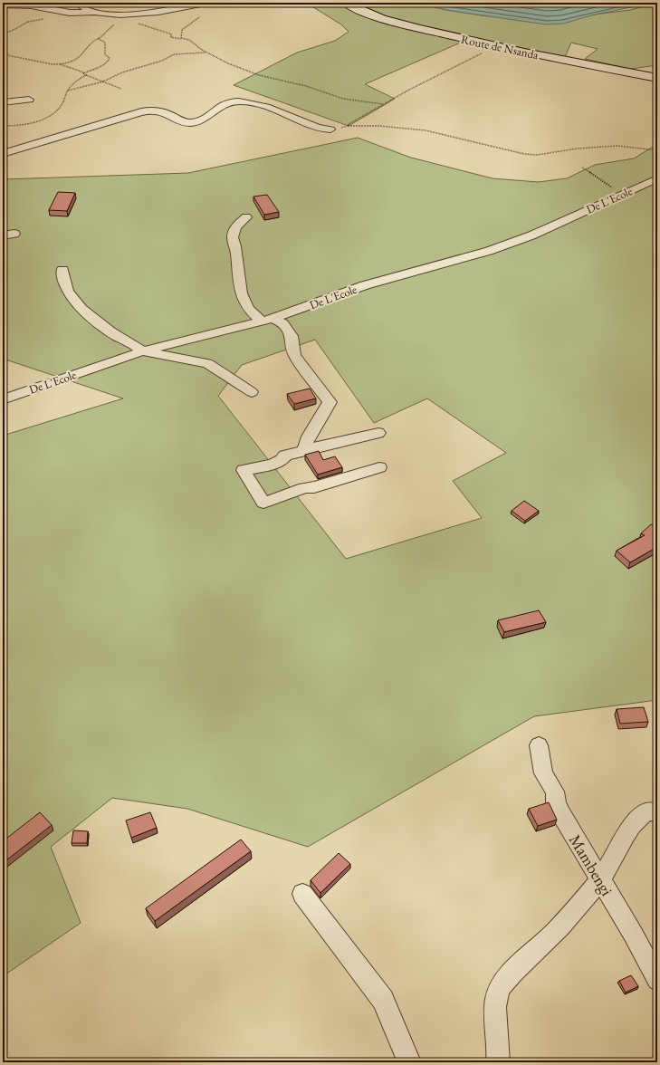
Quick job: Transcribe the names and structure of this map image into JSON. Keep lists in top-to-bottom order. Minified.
{"streets":{"street":["Route de Nsanda","De L'Ecole","Mambengi"]}}
